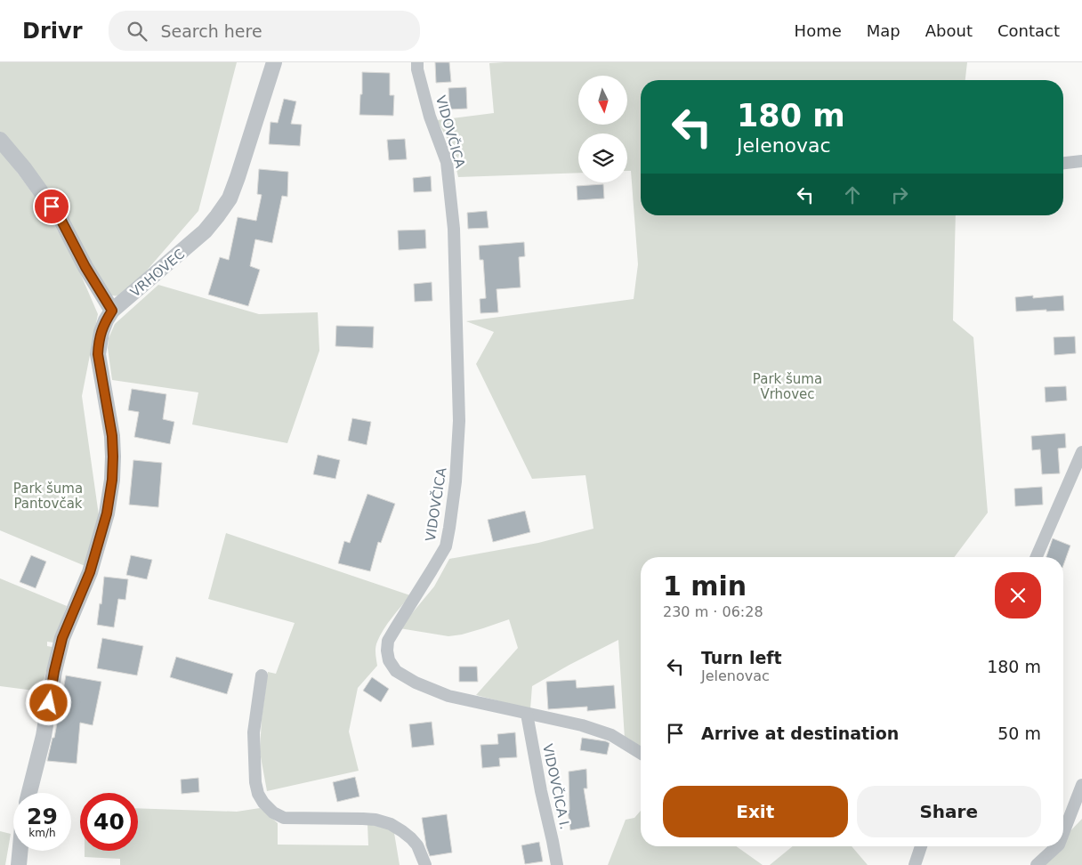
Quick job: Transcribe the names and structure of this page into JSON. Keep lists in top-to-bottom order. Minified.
{"streets":{"street":["VIDOVČICA","VRHOVEC","VIDOVČICA I."]},"crossings":[["VIDOVČICA","VIDOVČICA I."]],"parks":["Park šuma Vrhovec","Park šuma Pantovčak"],"north":"bottom","page":{"header":"Drivr","search":"Search here","nav":["Home","Map","About","Contact"],"turn":["180 m","Jelenovac"],"heading":["1 min","230 m · 06:28"],"list":[{"name":"Turn left","note":"Jelenovac","value":"180 m"},{"name":"Arrive at destination","value":"50 m"}],"buttons":["Exit","Share"],"speed":"29 km/h","limit":"40"}}
